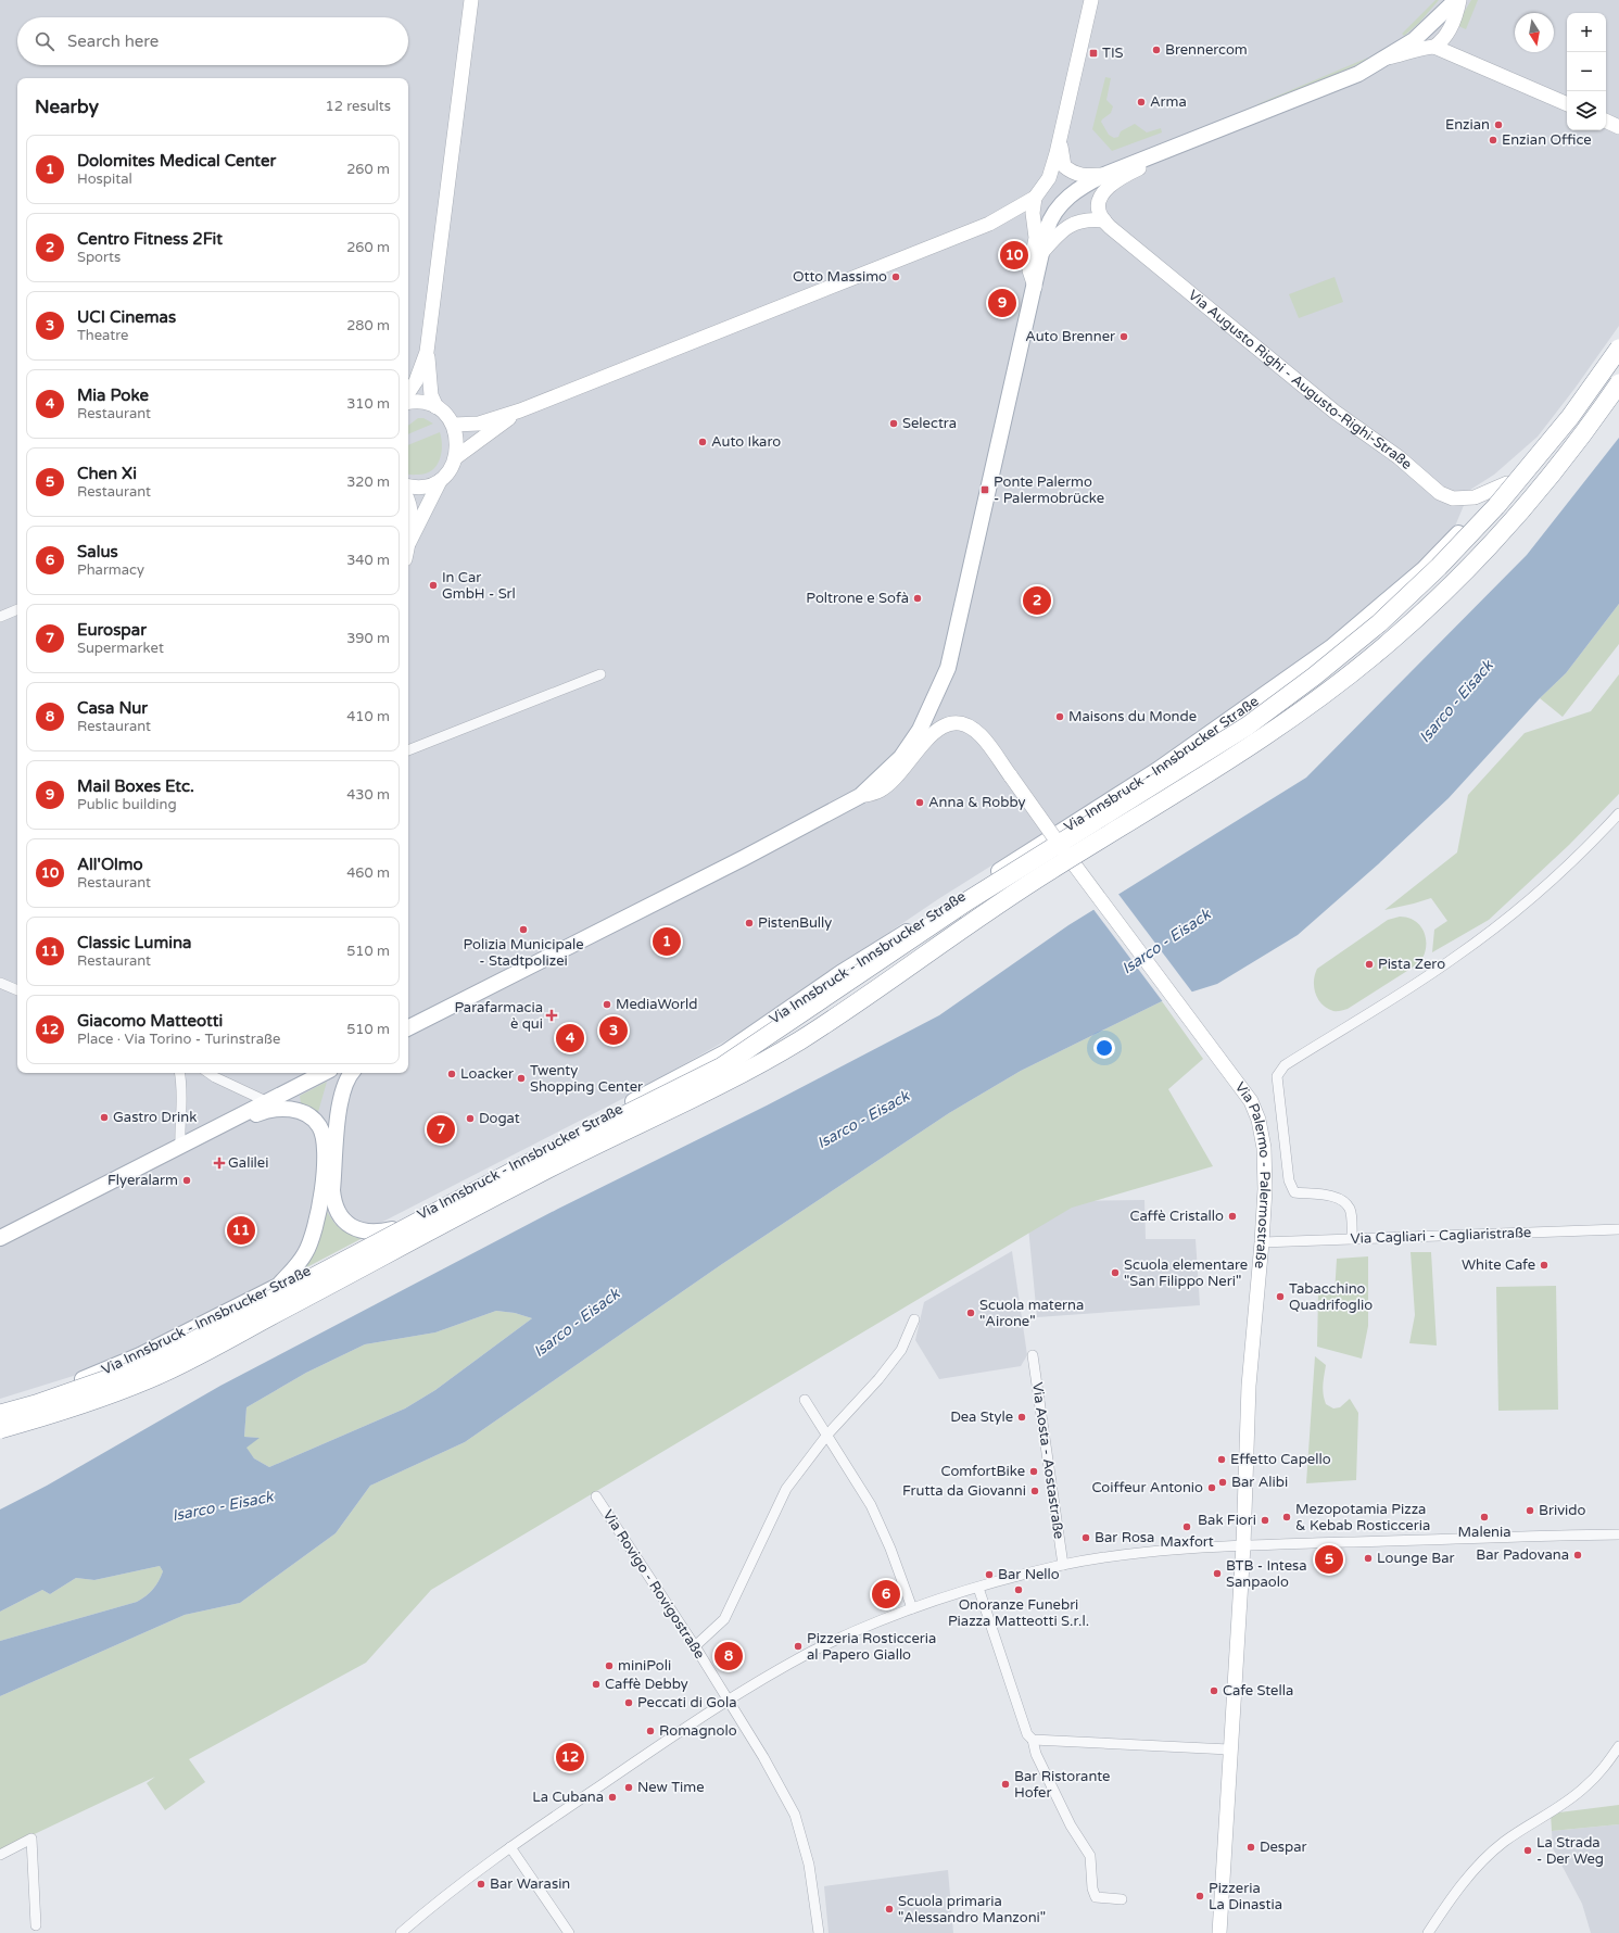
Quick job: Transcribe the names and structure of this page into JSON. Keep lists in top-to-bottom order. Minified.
{"streets":{"main road":["Via Augusto Righi - Augusto-Righi-Straße","Via Innsbruck - Innsbrucker Straße","Via Palermo - Palermostraße"],"street":["Via Cagliari - Cagliaristraße","Via Aosta - Aostastraße","Via Rovigo - Rovigostraße"]},"crossings":[["Via Augusto Righi - Augusto-Righi-Straße","Via Innsbruck - Innsbrucker Straße"],["Via Palermo - Palermostraße","Via Cagliari - Cagliaristraße"]],"water":["Isarco - Eisack"],"places":{"other":["Brennercom","Arma","Enzian","Enzian Office","Otto Massimo","Auto Brenner","Selectra","Auto Ikaro","In Car GmbH - Srl","Poltrone e Sofà","Maisons du Monde","Anna & Robby","PistenBully","Polizia Municipale - Stadtpolizei","Pista Zero","MediaWorld","Loacker","Twenty Shopping Center","Gastro Drink","Dogat","Flyeralarm","Caffè Cristallo","White Cafe","Scuola elementare \"San Filippo Neri\"","Tabacchino Quadrifoglio","Scuola materna \"Airone\"","Dea Style","Effetto Capello","ComfortBike","Bar Alibi","Coiffeur Antonio","Frutta da Giovanni","Brivido","Mezopotamia Pizza & Kebab Rosticceria","Malenia","Bak Fiori","Maxfort","Bar Rosa","Bar Padovana","Lounge Bar","BTB - Intesa Sanpaolo","Bar Nello","Onoranze Funebri Piazza Matteotti S.r.l.","Pizzeria Rosticceria al Papero Giallo","miniPoli","Caffè Debby","Cafe Stella","Peccati di Gola","Romagnolo","Bar Ristorante Hofer","New Time","La Cubana","Despar","La Strada - Der Weg","Bar Warasin","Pizzeria La Dinastia","Scuola primaria \"Alessandro Manzoni\""],"transit":["TIS","Ponte Palermo - Palermobrücke"],"health":["Parafarmacia è qui","Galilei"]},"north":"bottom","page":{"map_buttons":["+","−"],"search":"Search here","heading":["Nearby","12 results"],"list":[{"mark":"1","name":"Dolomites Medical Center","note":"Hospital","value":"260 m"},{"mark":"2","name":"Centro Fitness 2Fit","note":"Sports","value":"260 m"},{"mark":"3","name":"UCI Cinemas","note":"Theatre","value":"280 m"},{"mark":"4","name":"Mia Poke","note":"Restaurant","value":"310 m"},{"mark":"5","name":"Chen Xi","note":"Restaurant","value":"320 m"},{"mark":"6","name":"Salus","note":"Pharmacy","value":"340 m"},{"mark":"7","name":"Eurospar","note":"Supermarket","value":"390 m"},{"mark":"8","name":"Casa Nur","note":"Restaurant","value":"410 m"},{"mark":"9","name":"Mail Boxes Etc.","note":"Public building","value":"430 m"},{"mark":"10","name":"All'Olmo","note":"Restaurant","value":"460 m"},{"mark":"11","name":"Classic Lumina","note":"Restaurant","value":"510 m"},{"mark":"12","name":"Giacomo Matteotti","note":"Place · Via Torino - Turinstraße","value":"510 m"}],"pins":["10","9","2","1","3","4","7","11","5","6","8","12"]}}
